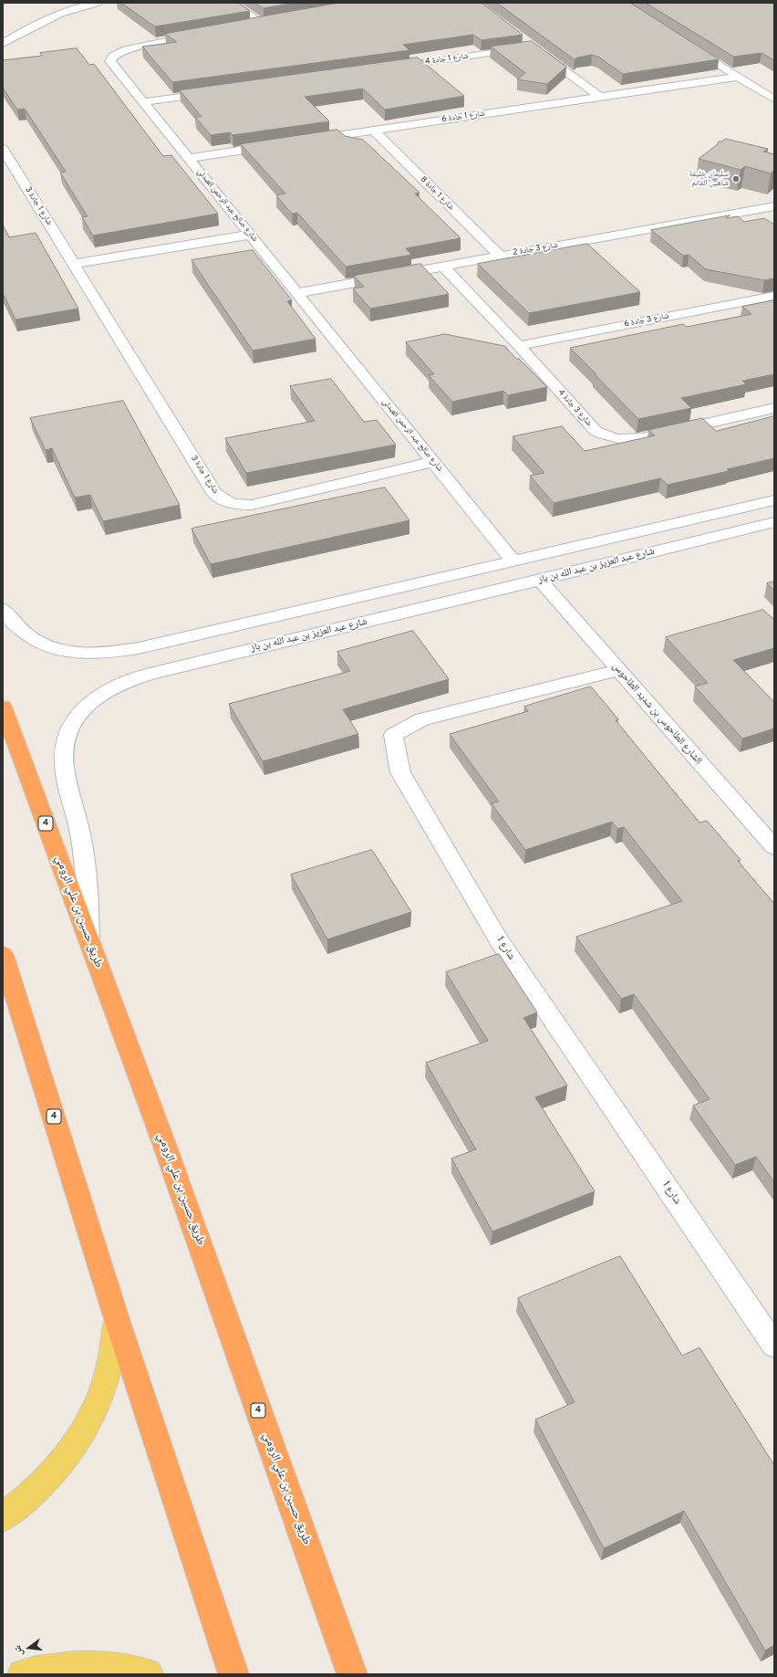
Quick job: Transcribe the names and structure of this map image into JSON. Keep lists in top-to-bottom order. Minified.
{"streets":{"highway":["4","طريق حسين بن علي الرومي"],"street":["شارع 1 جادة 4","شارع 1 جادة 6","شارع 1 جادة 8","شارع صالح عبد الرحمن العبدلي","شارع 1 جادة 3","شارع 3 جادة 2","شارع 3 جادة 6","شارع 3 جادة 4","شارع عبد العزيز بن عبد الله بن باز","الشارع الطاحوس بن شديد الطاحوس","شارع 1"]},"crossings":[["شارع 1 جادة 4","شارع 1 جادة 6"],["شارع 1 جادة 6","شارع 1 جادة 8"],["شارع 1 جادة 8","شارع 3 جادة 2"],["شارع صالح عبد الرحمن العبدلي","شارع 1 جادة 3"],["شارع صالح عبد الرحمن العبدلي","شارع 3 جادة 2"],["شارع 3 جادة 2","شارع 3 جادة 4"],["شارع 3 جادة 6","شارع 3 جادة 4"],["شارع عبد العزيز بن عبد الله بن باز","الشارع الطاحوس بن شديد الطاحوس"],["شارع عبد العزيز بن عبد الله بن باز","طريق حسين بن علي الرومي"],["الشارع الطاحوس بن شديد الطاحوس","شارع 1"]],"places":["سليمان خليفة شاهين الغانم"],"north":"left"}
